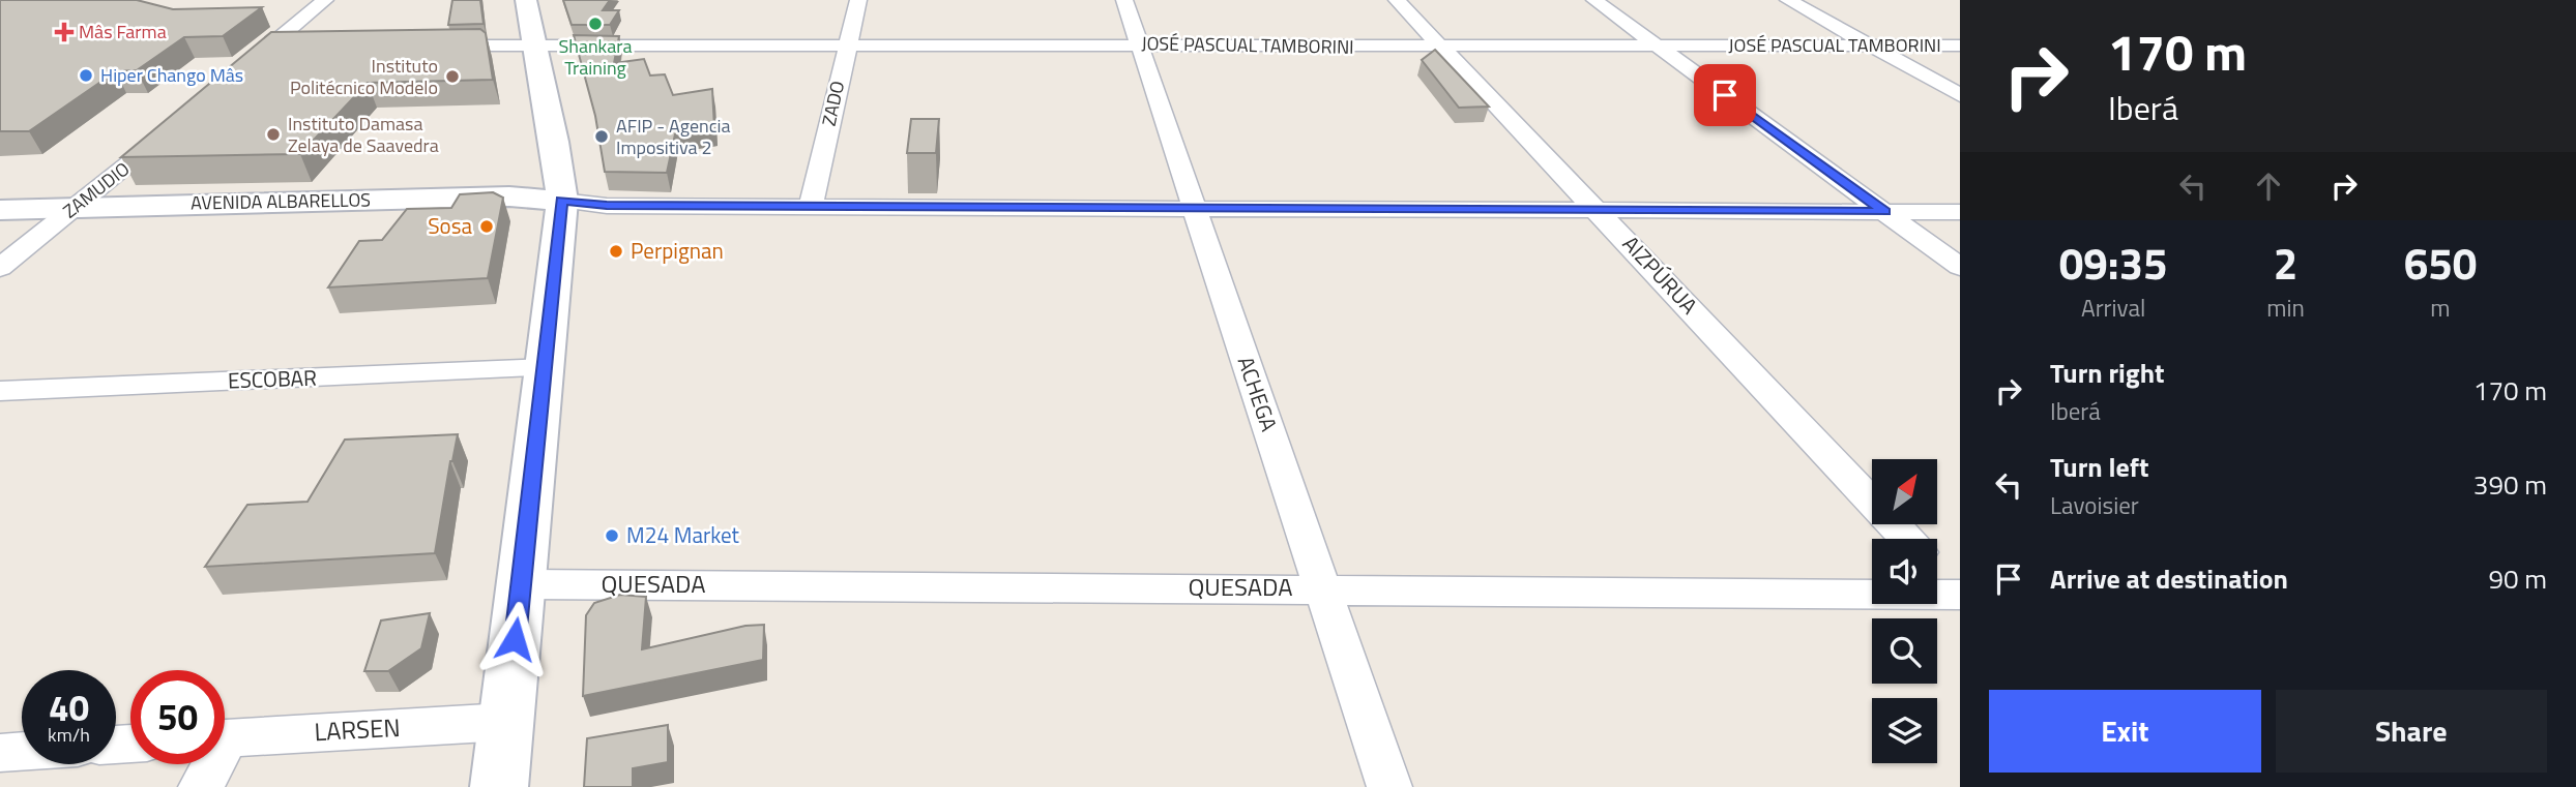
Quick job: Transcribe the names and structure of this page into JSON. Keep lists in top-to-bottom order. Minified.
{"streets":{"main road":["AVENIDA ALBARELLOS"],"street":["JOSÉ PASCUAL TAMBORINI","ZADO","ZAMUDIO","AIZPÚRUA","ESCOBAR","ACHEGA","QUESADA","LARSEN"]},"crossings":[["JOSÉ PASCUAL TAMBORINI","ZADO"],["JOSÉ PASCUAL TAMBORINI","AIZPÚRUA"],["JOSÉ PASCUAL TAMBORINI","ACHEGA"],["ZAMUDIO","AVENIDA ALBARELLOS"],["ACHEGA","QUESADA"]],"places":{"other":["Shankara Training","Hiper Chango Mâs","Instituto Politécnico Modelo","Instituto Damasa Zelaya de Saavedra","AFIP - Agencia Impositiva 2","Sosa","Perpignan","M24 Market"],"health":["Mâs Farma"]},"north":"top right","page":{"turn":["170 m","Iberá"],"eta":["09:35","Arrival","2","min","650","m"],"list":[{"name":"Turn right","note":"Iberá","value":"170 m"},{"name":"Turn left","note":"Lavoisier","value":"390 m"},{"name":"Arrive at destination","value":"90 m"}],"speed":"40 km/h","limit":"50","buttons":["Exit","Share"]}}
